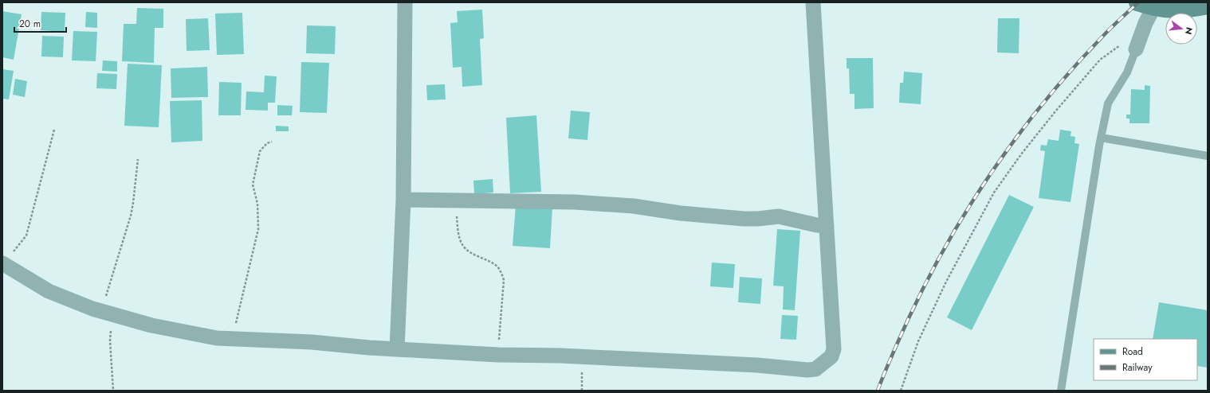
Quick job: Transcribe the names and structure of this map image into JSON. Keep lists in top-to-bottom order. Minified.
{"legend":["Road","Railway"],"scale_bar":"20 m","north":"right"}
